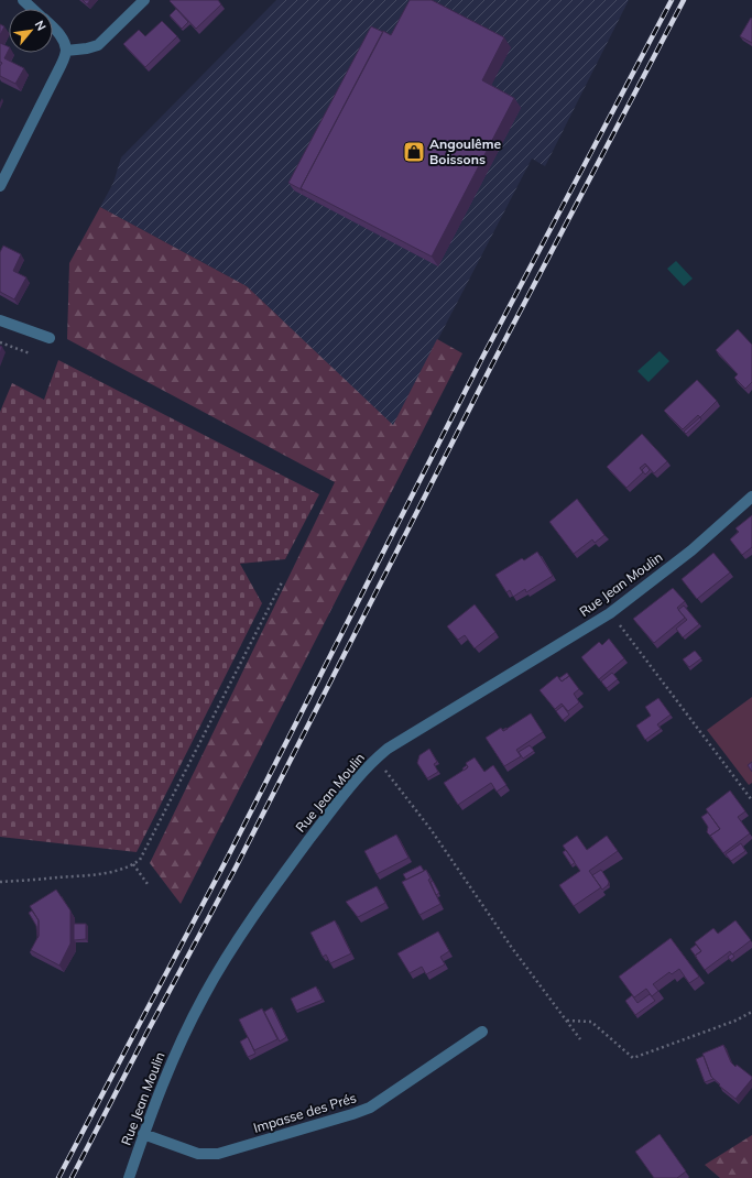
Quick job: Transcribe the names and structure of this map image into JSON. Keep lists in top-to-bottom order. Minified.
{"streets":{"street":["Rue Jean Moulin","Impasse des Prés"]},"crossings":[["Rue Jean Moulin","Impasse des Prés"]],"places":{"shop":["Angoulême Boissons"]},"north":"top right"}
